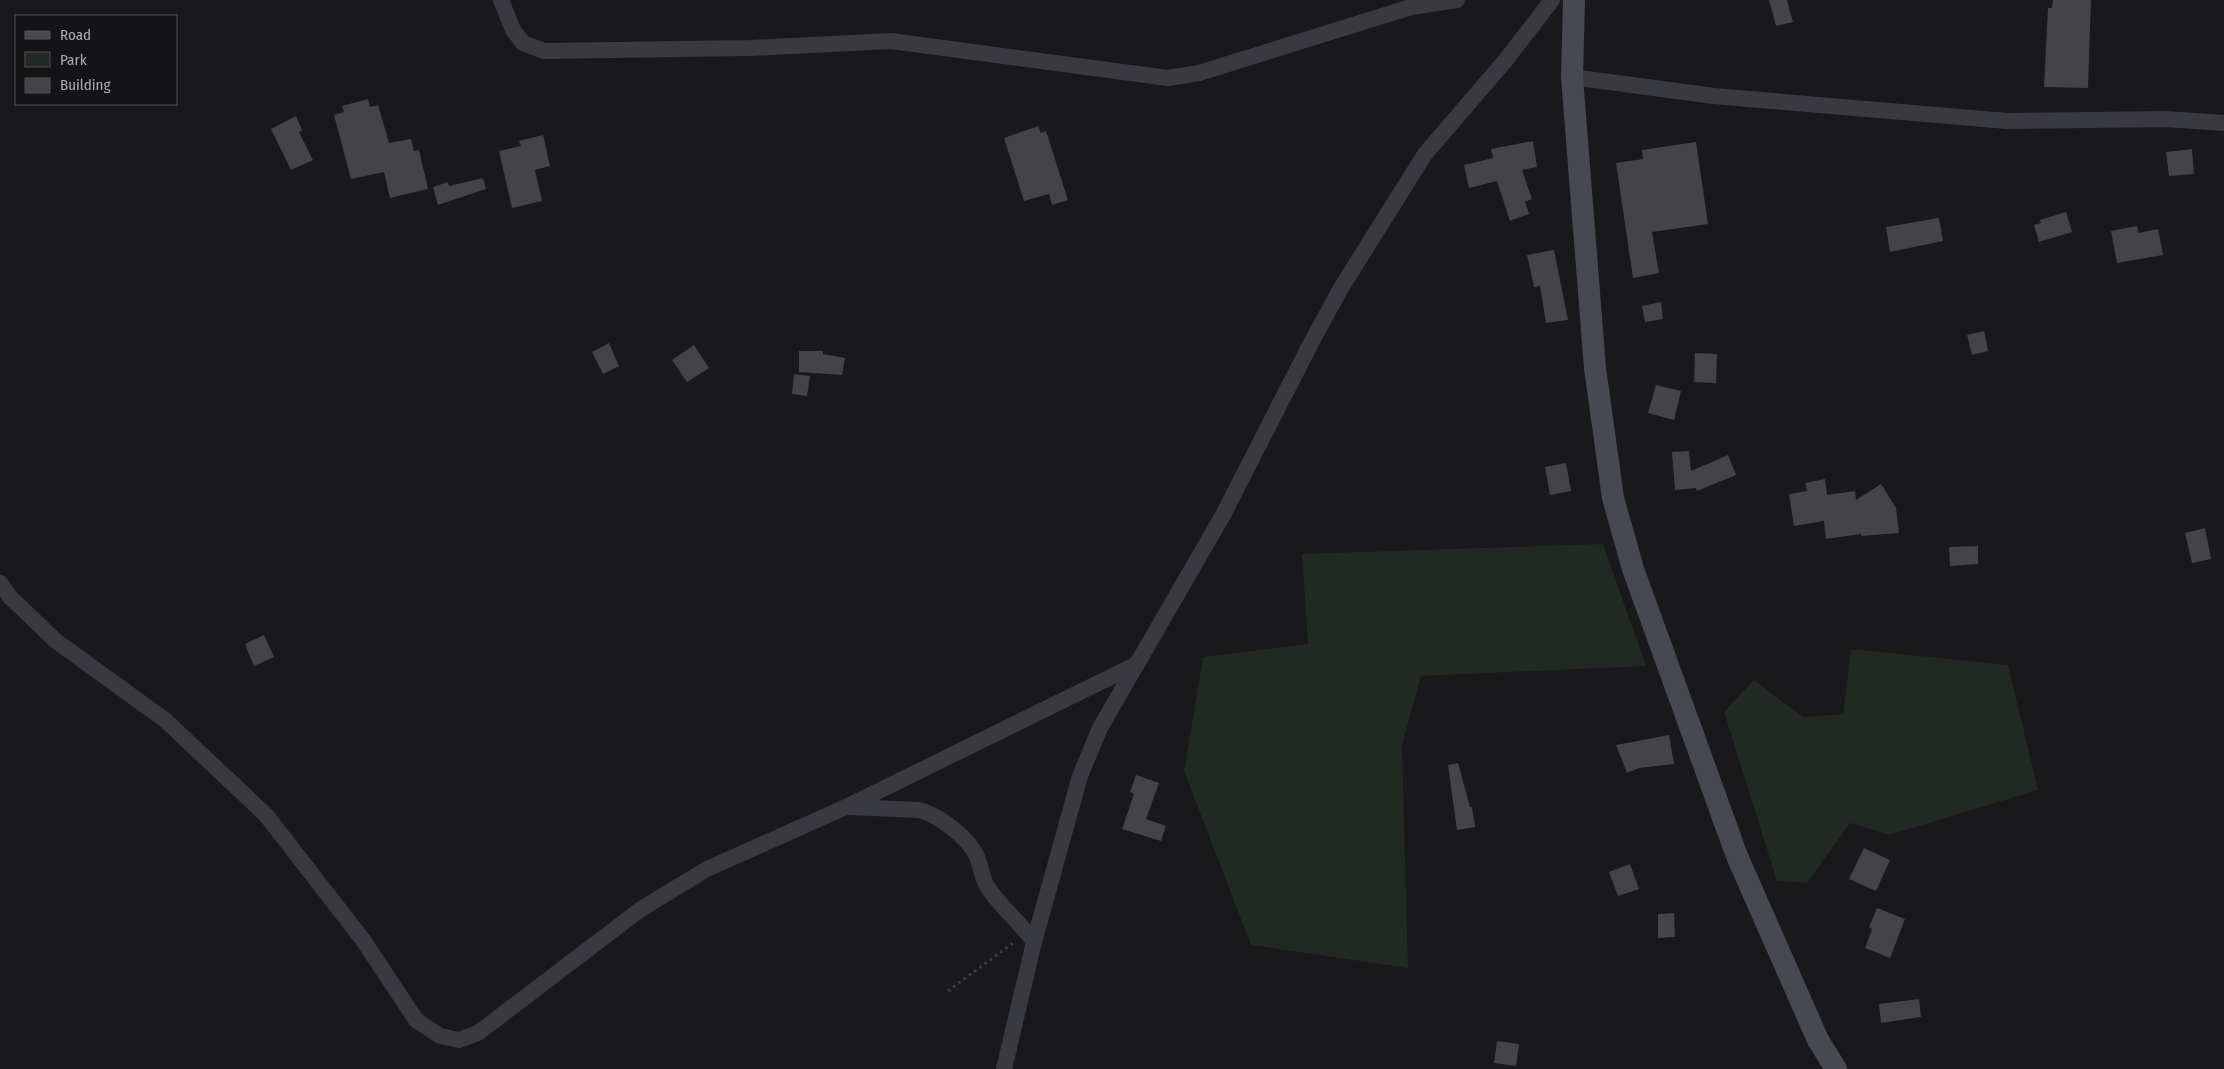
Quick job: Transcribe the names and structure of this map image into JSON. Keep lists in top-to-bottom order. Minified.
{"legend":["Road","Park","Building"]}
